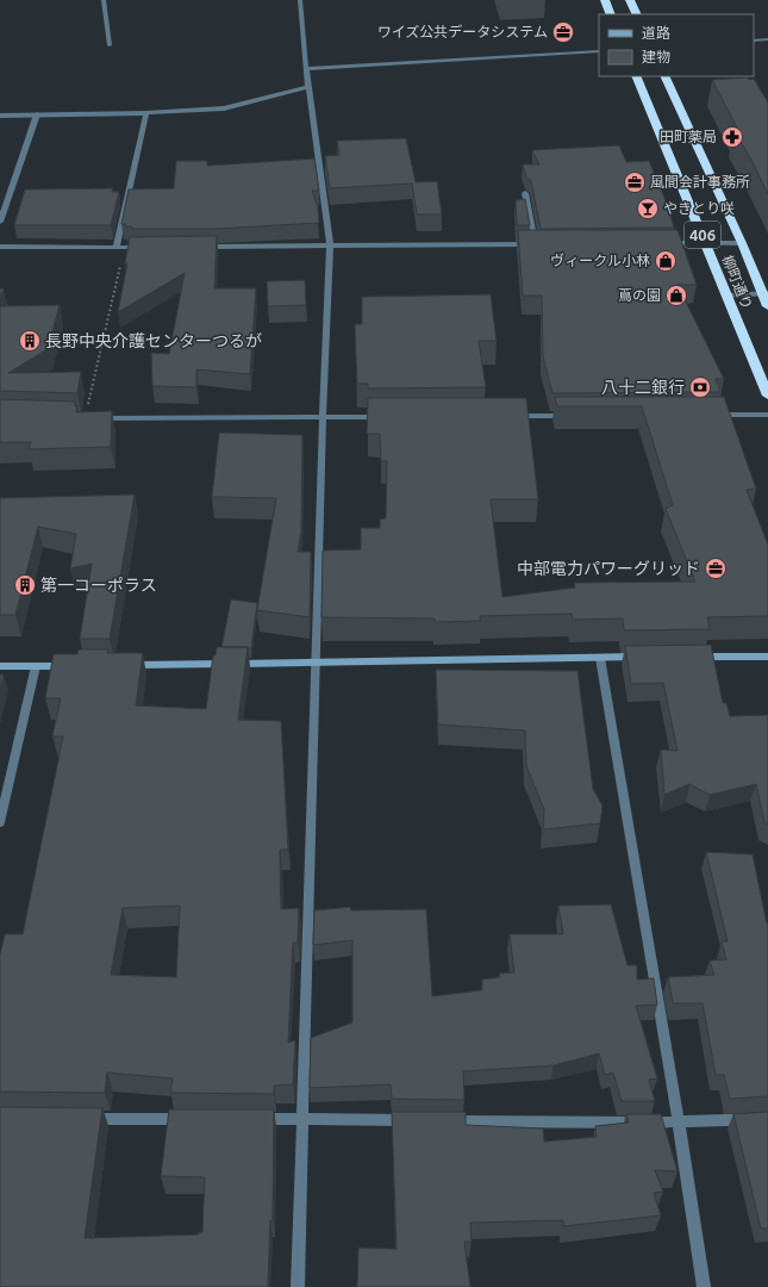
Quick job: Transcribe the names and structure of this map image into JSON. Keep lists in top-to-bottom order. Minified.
{"streets":{"highway":["406","柳町通り"]},"places":{"office":["ワイズ公共データシステム","風間会計事務所","中部電力パワーグリッド"],"pharmacy":["田町薬局"],"bar":["やきとり咲"],"shop":["ヴィークル小林","蔦の園"],"building":["長野中央介護センターつるが","第一コーポラス"],"bank":["八十二銀行"]},"legend":["道路","建物"]}
